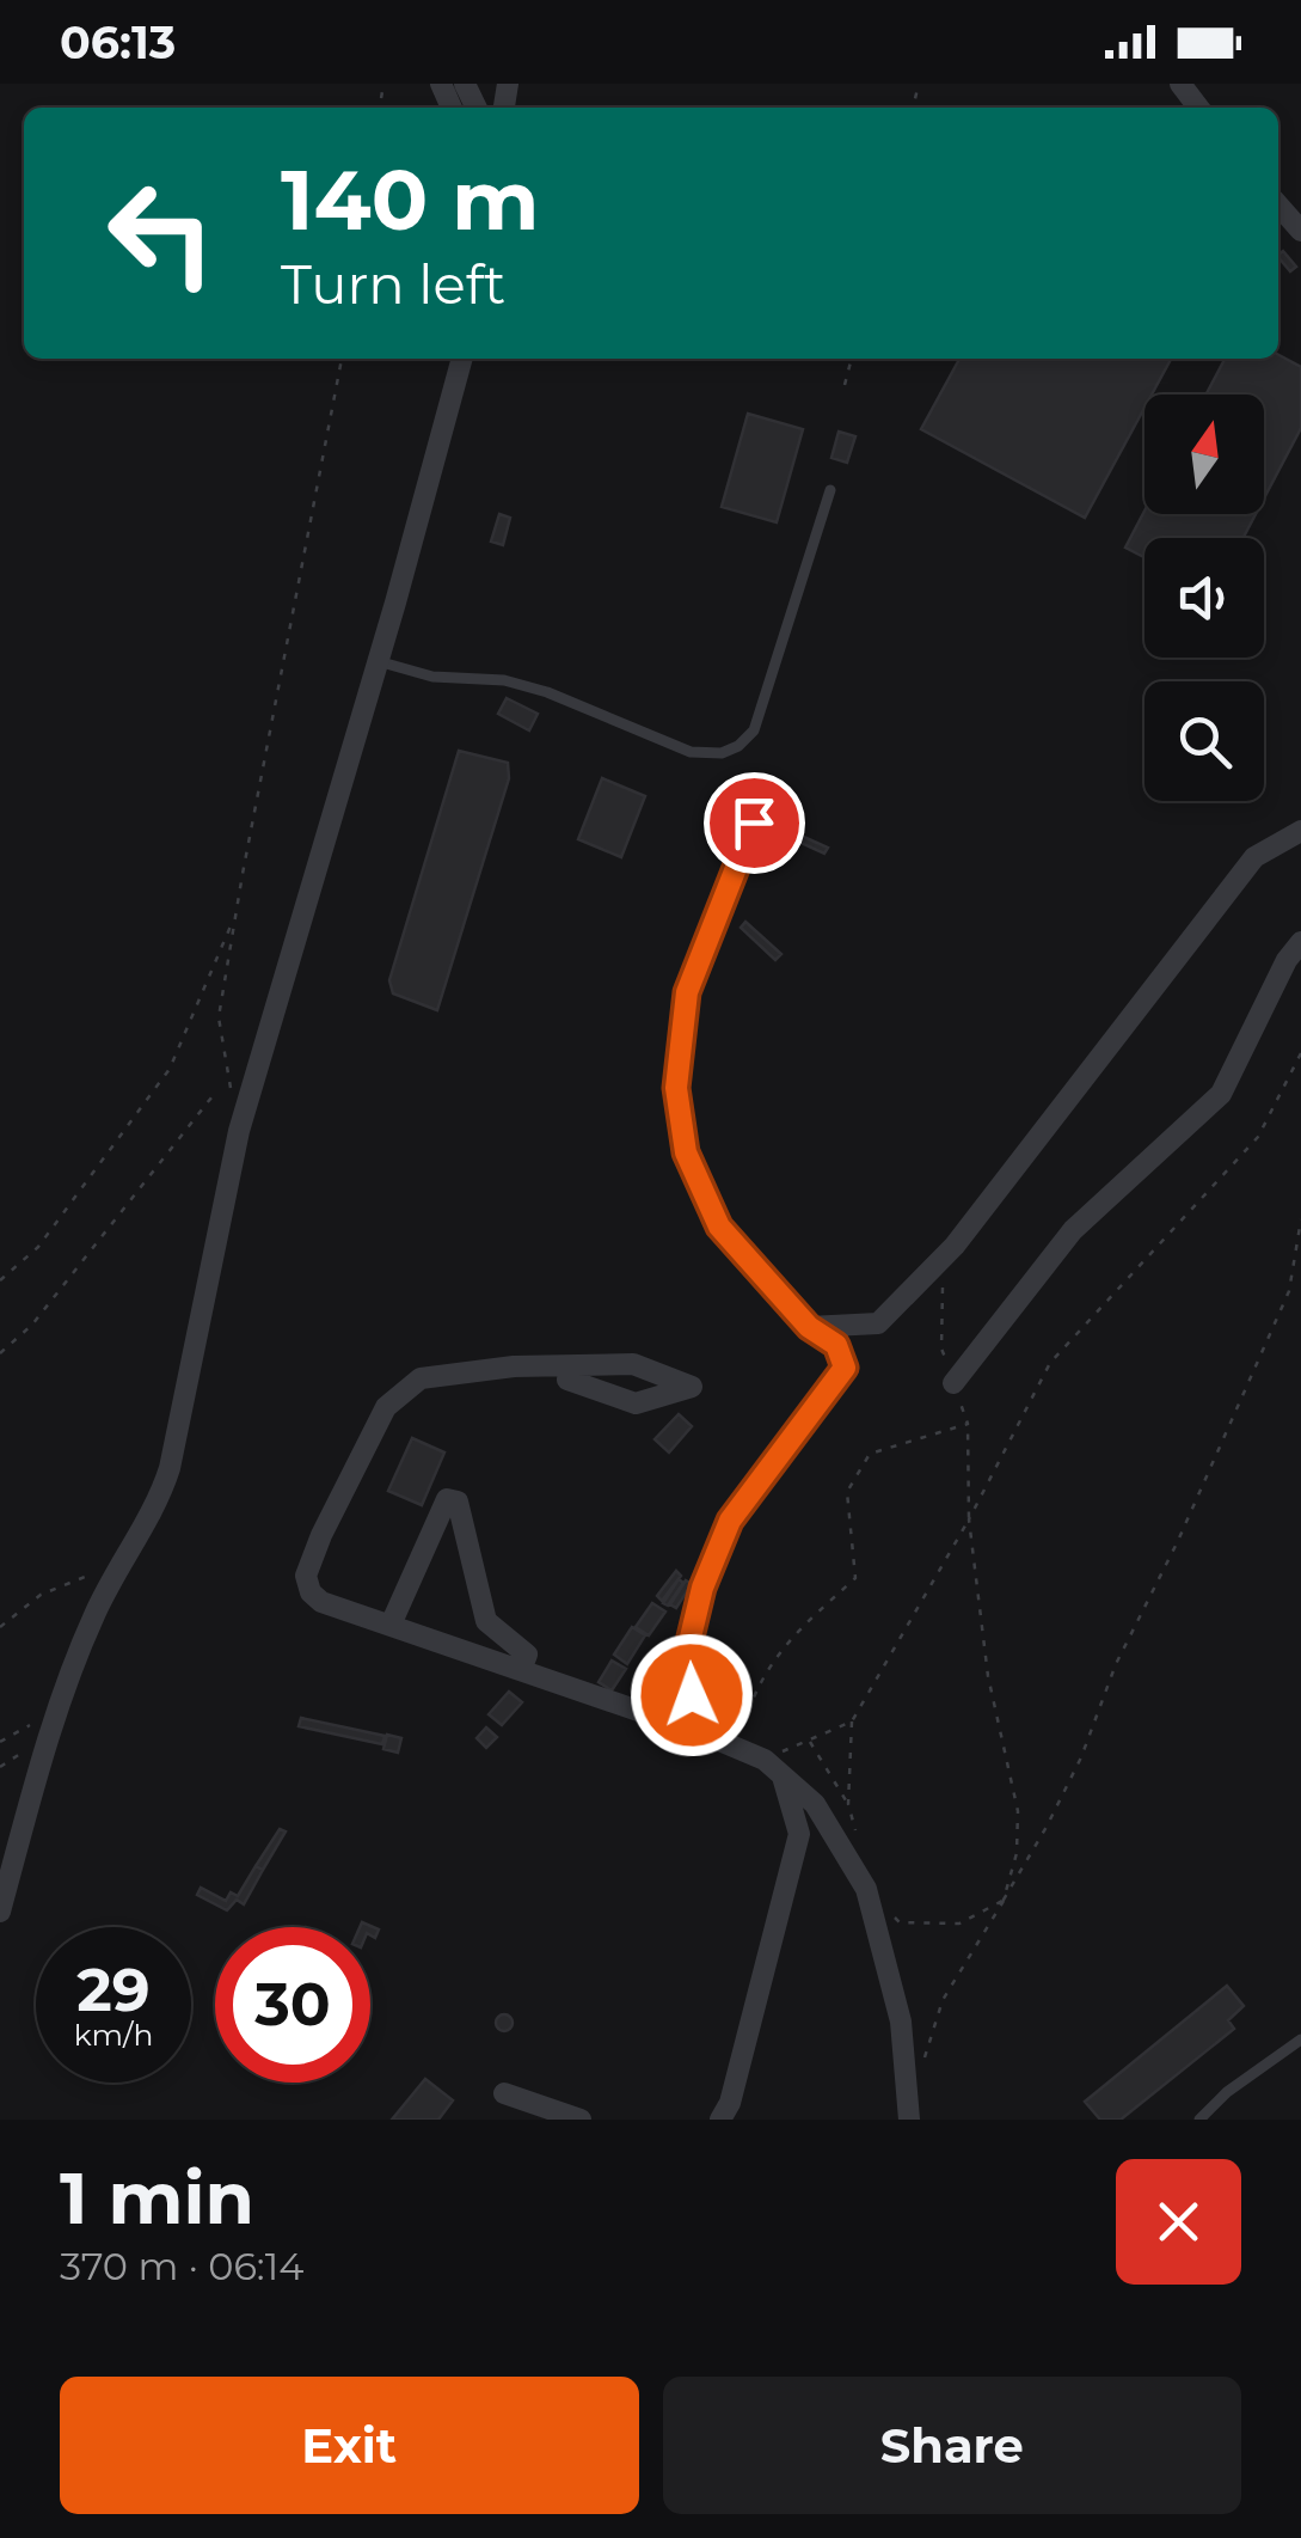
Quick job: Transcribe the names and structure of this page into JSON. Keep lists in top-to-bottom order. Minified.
{"north":"top","page":{"status":"06:13","turn":["140 m","Turn left"],"speed":"29 km/h","limit":"30","heading":["1 min","370 m · 06:14"],"buttons":["Exit","Share"]}}
